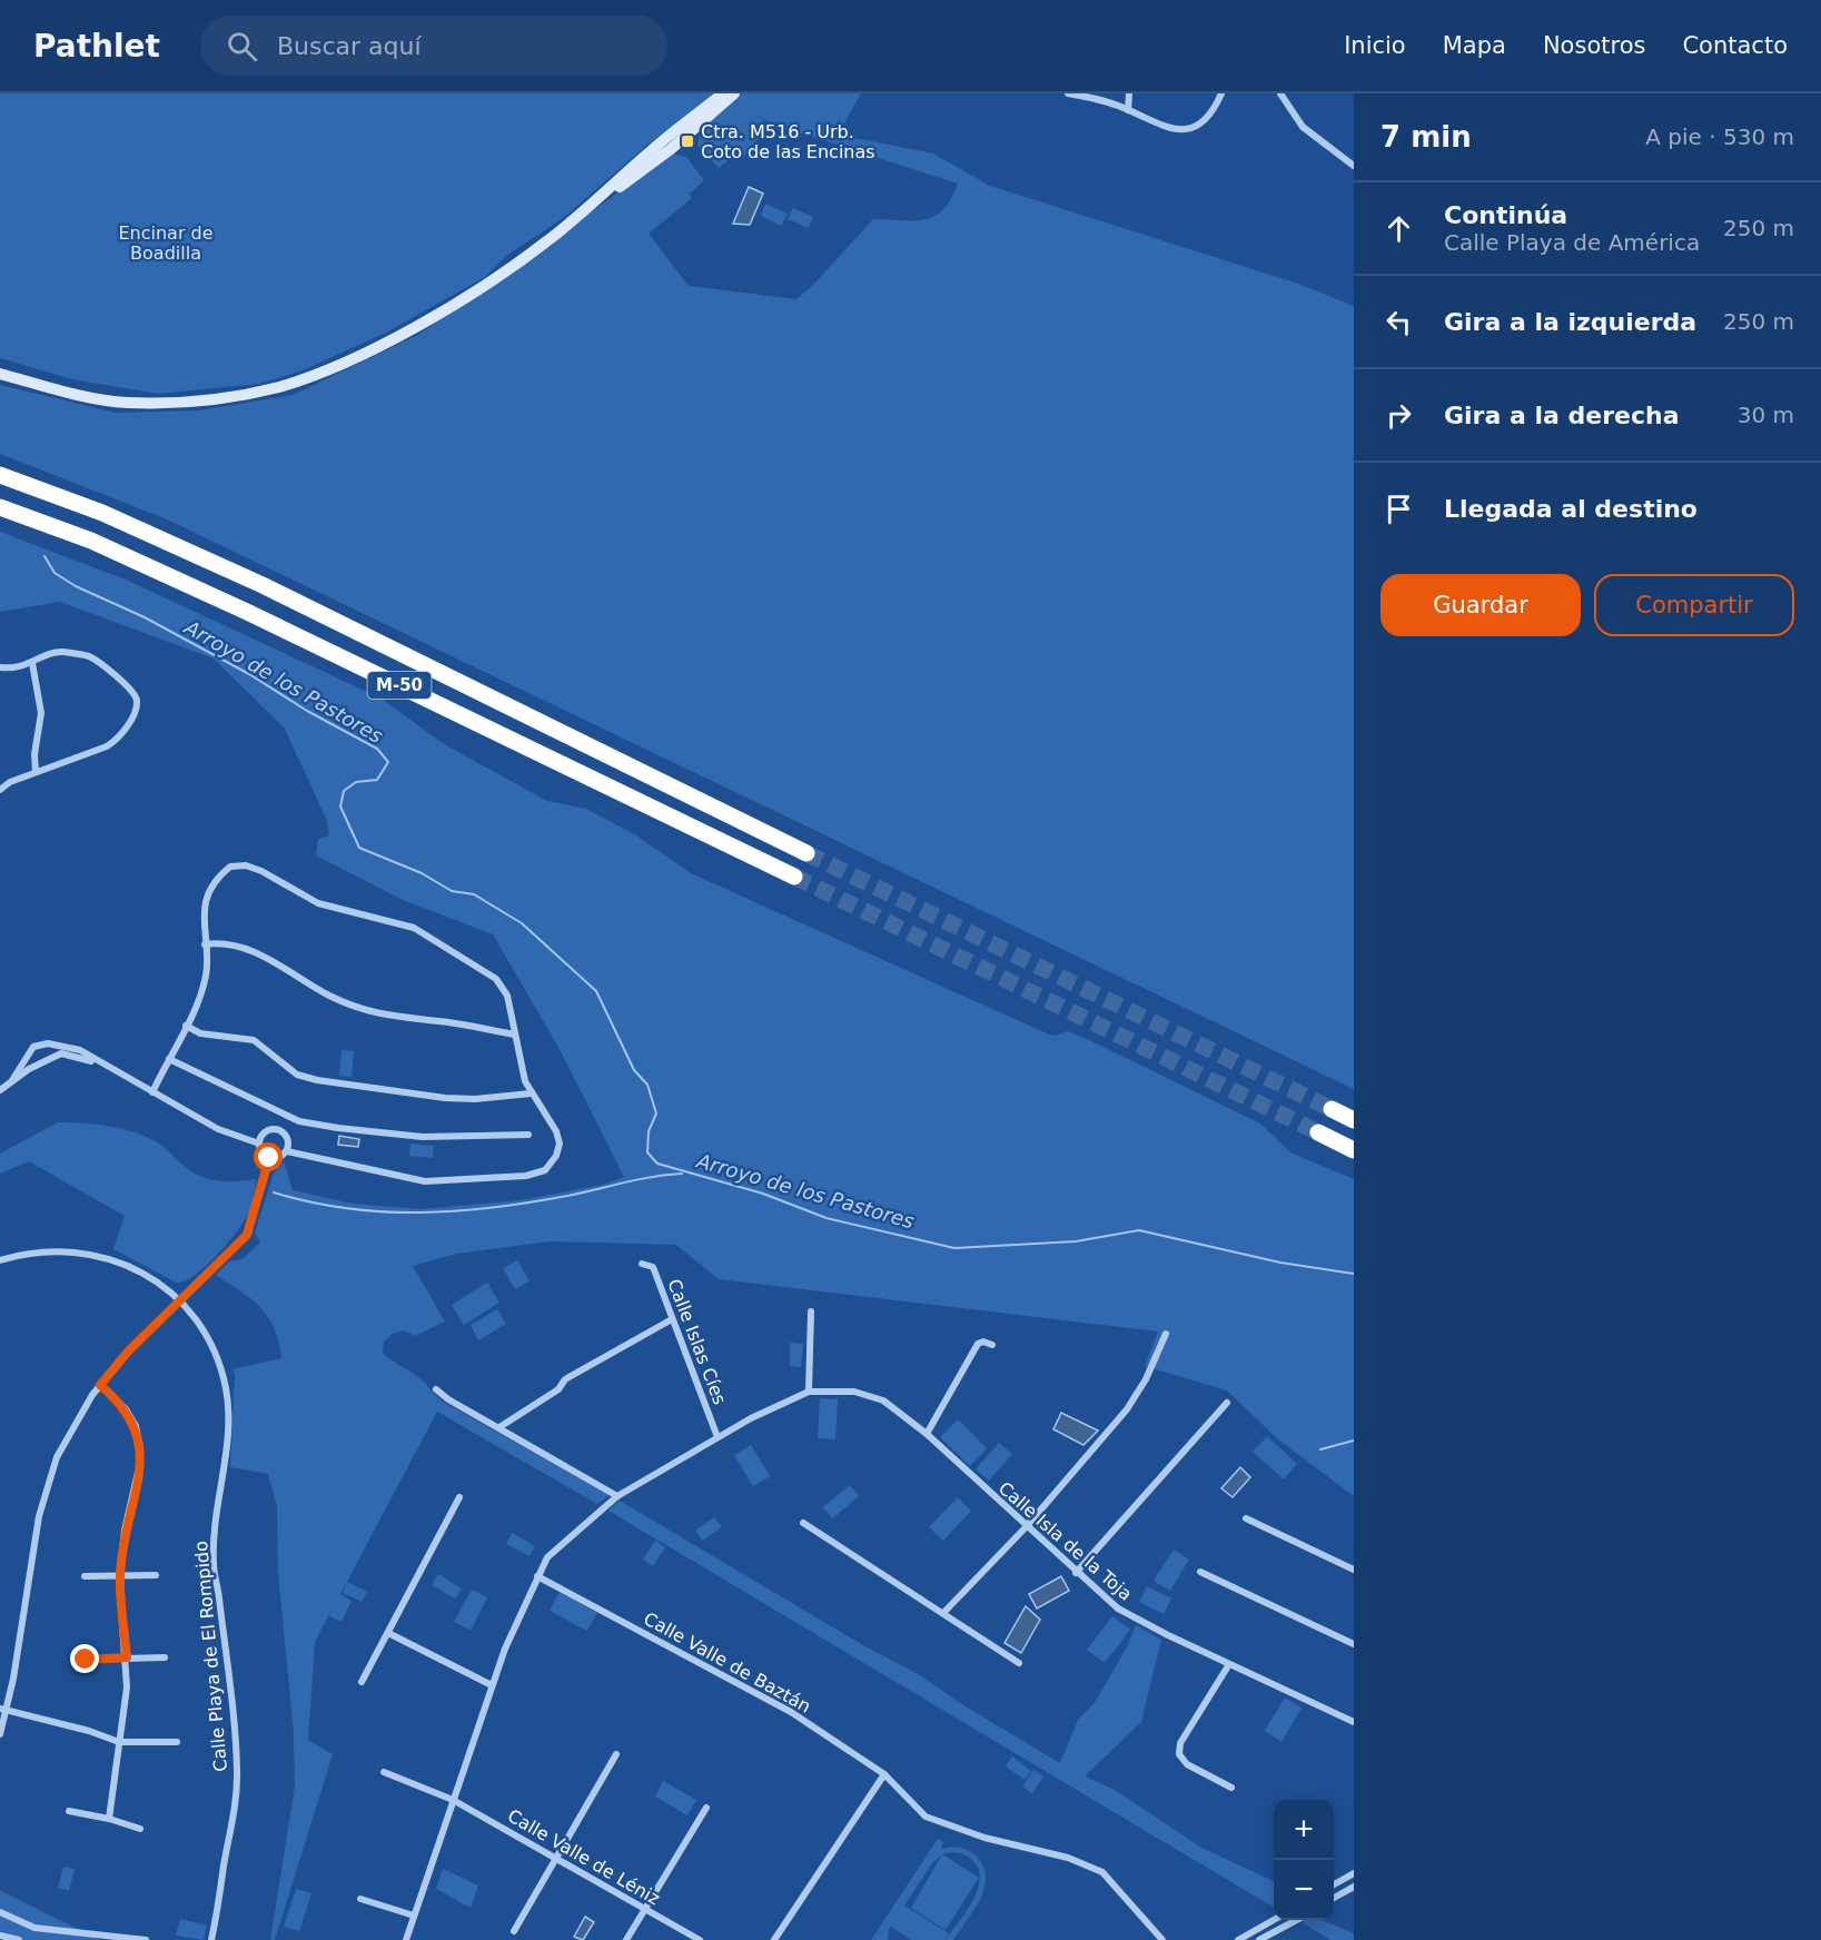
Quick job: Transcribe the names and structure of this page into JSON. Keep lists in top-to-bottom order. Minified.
{"streets":{"highway":["M-50"],"street":["Calle Islas Cíes","Calle Isla de la Toja","Calle Playa de El Rompido","Calle Valle de Baztán","Calle Valle de Léniz"]},"crossings":[["Calle Islas Cíes","Calle Isla de la Toja"],["Calle Isla de la Toja","Calle Valle de Baztán"],["Calle Isla de la Toja","Calle Valle de Léniz"]],"water":["Arroyo de los Pastores"],"parks":["Encinar de Boadilla"],"places":{"transit":["Ctra. M516 - Urb. Coto de las Encinas"]},"page":{"header":"Pathlet","search":"Buscar aquí","nav":["Inicio","Mapa","Nosotros","Contacto"],"heading":["7 min","A pie · 530 m"],"list":[["Continúa","Calle Playa de América","250 m"],["Gira a la izquierda","250 m"],["Gira a la derecha","30 m"],"Llegada al destino"],"buttons":["Guardar","Compartir"],"map_buttons":["+","−"]}}
